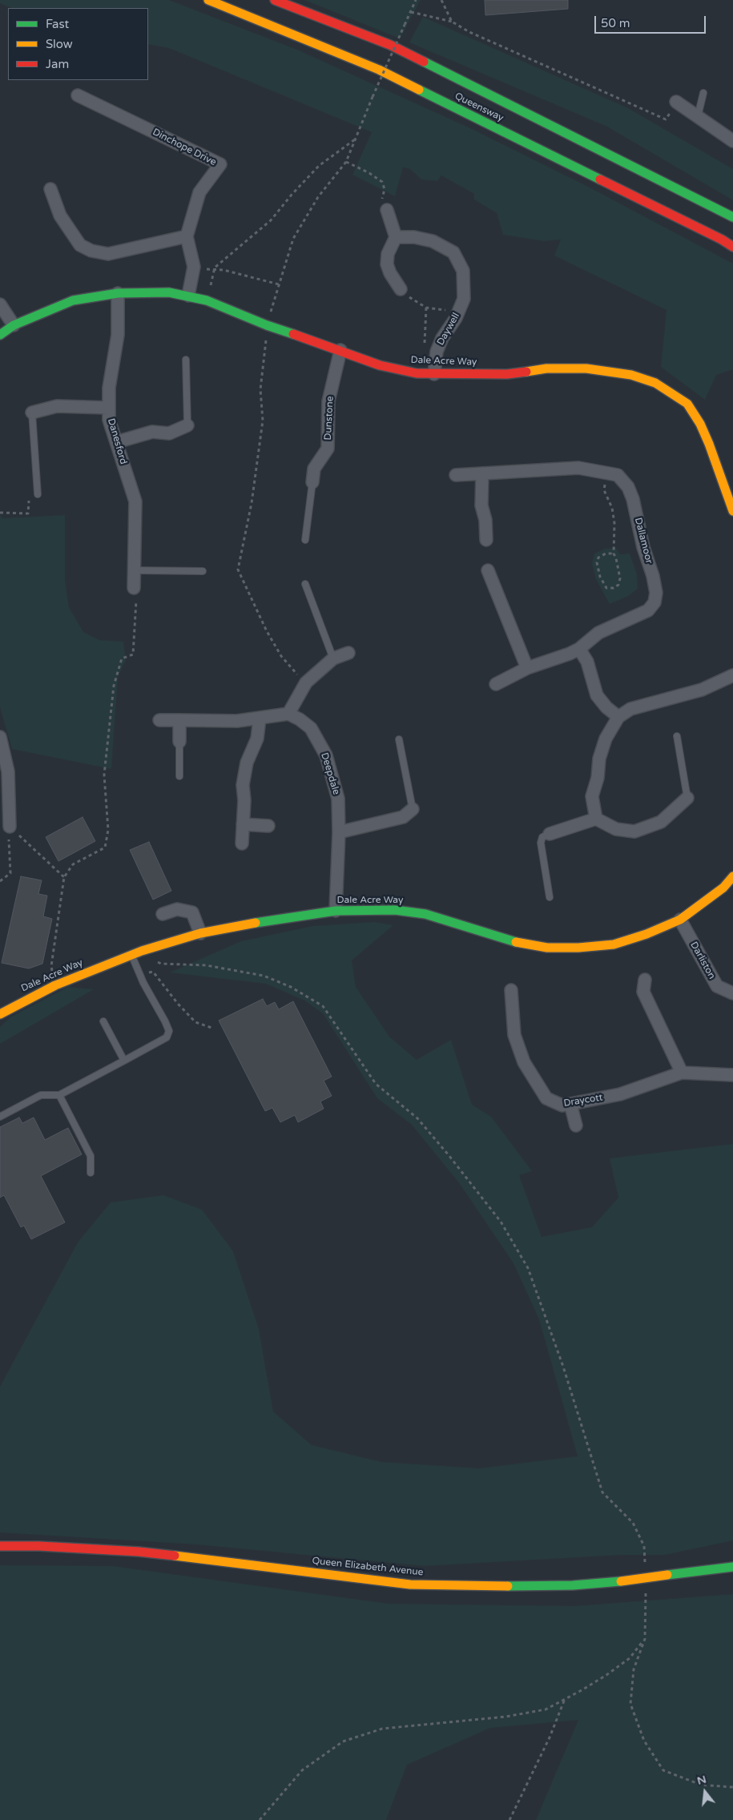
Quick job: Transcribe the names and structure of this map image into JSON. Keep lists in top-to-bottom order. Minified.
{"streets":{"main road":["Queensway","Dale Acre Way","Queen Elizabeth Avenue"],"street":["Dinchope Drive","Daywell","Dunstone","Danesford","Dallamoor","Deepdale","Darliston","Draycott"]},"crossings":[["Dinchope Drive","Dale Acre Way"],["Daywell","Dale Acre Way"],["Dale Acre Way","Dunstone"],["Dale Acre Way","Danesford"],["Dale Acre Way","Deepdale"],["Dale Acre Way","Darliston"]],"legend":["Fast","Slow","Jam"],"scale_bar":"50 m","north":"top"}
